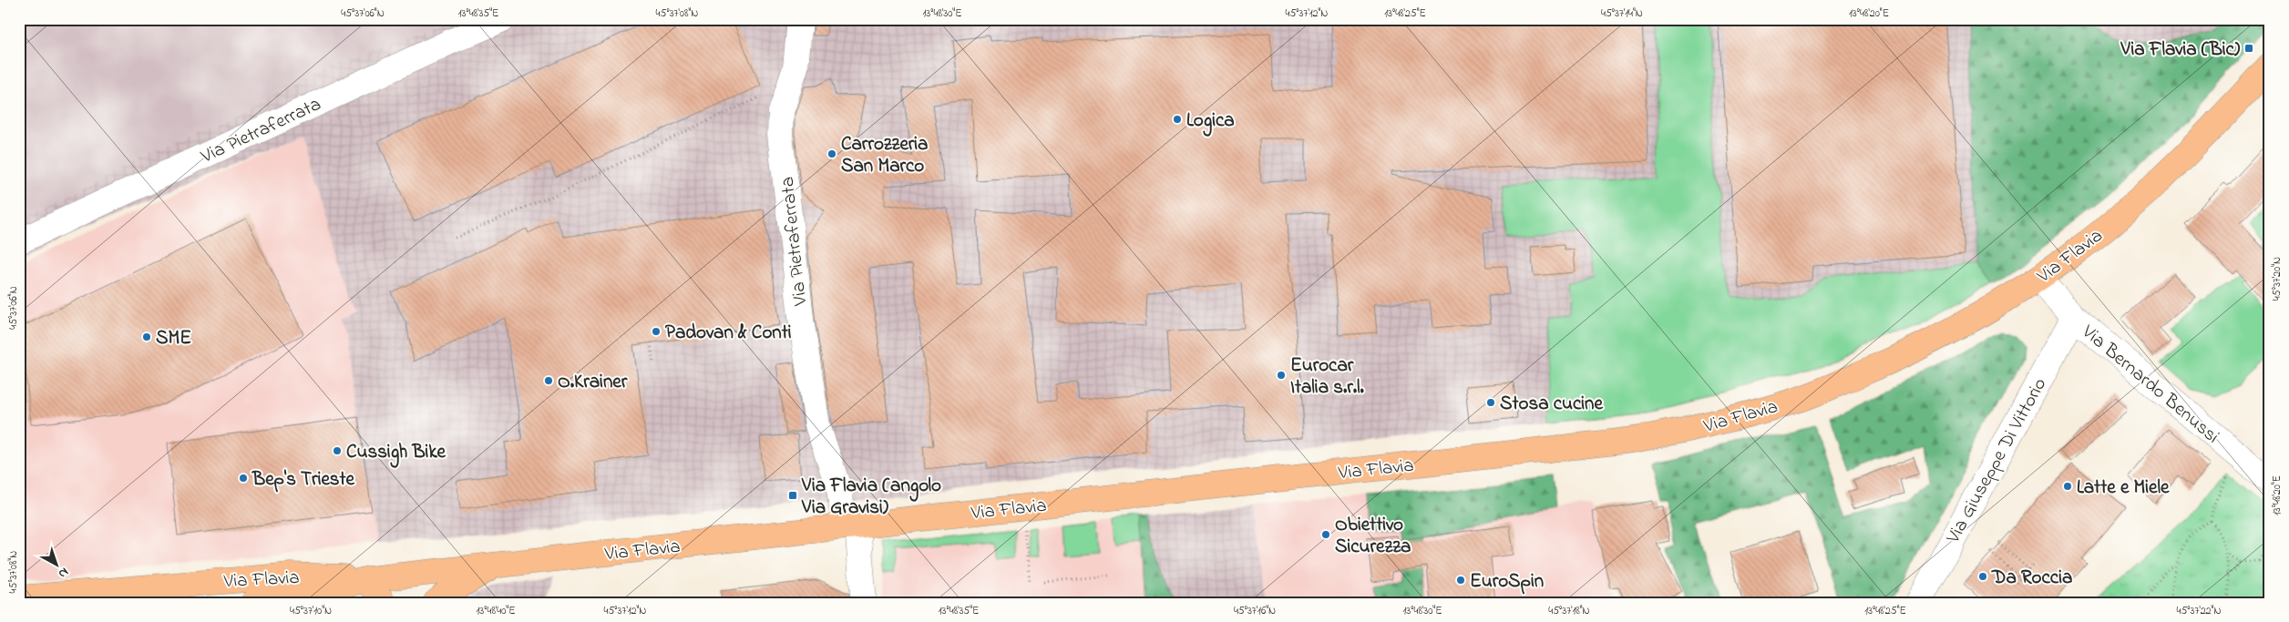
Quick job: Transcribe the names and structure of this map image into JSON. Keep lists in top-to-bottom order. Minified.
{"streets":{"main road":["Via Flavia"],"street":["Via Pietraferrata","Via Bernardo Benussi","Via Giuseppe Di Vittorio"]},"crossings":[["Via Pietraferrata","Via Flavia"],["Via Flavia","Via Bernardo Benussi"],["Via Bernardo Benussi","Via Giuseppe Di Vittorio"]],"places":{"transit":["Via Flavia (Bic)","Via Flavia (angolo Via Gravisi)"],"other":["Logica","Carrozzeria San Marco","Padovan & Conti","SME","Eurocar Italia s.r.l.","O.Krainer","Stosa cucine","Cussigh Bike","Bep's Trieste","Latte e Miele","Obiettivo Sicurezza","Da Roccia","EuroSpin"]},"north":"bottom right","coordinates":["45°37'06\"N","13°48'35\"E","45°37'08\"N","13°48'30\"E","45°37'12\"N","13°48'25\"E","45°37'14\"N","13°48'20\"E","45°37'20\"N","45°37'10\"N","13°48'40\"E","45°37'16\"N","45°37'18\"N","45°37'22\"N"]}
